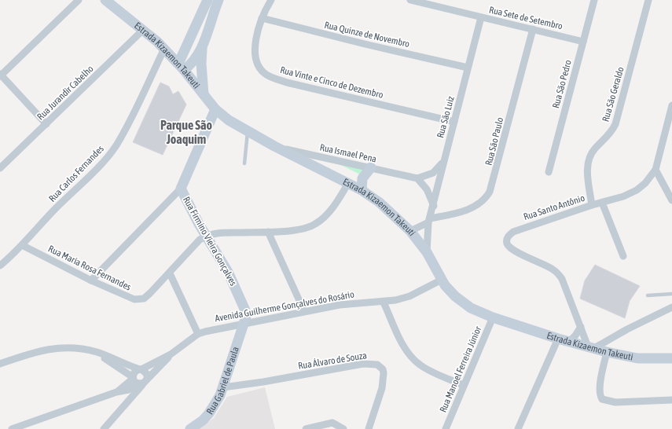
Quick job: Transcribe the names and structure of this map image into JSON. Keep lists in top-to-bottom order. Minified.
{"streets":{"main road":["Estrada Kizaemon Takeuti","Rua Firmino Vieira Gonçalves","Rua Gabriel de Paula"],"street":["Rua Sete de Setembro","Rua Quinze de Novembro","Rua Vinte e Cinco de Dezembro","Rua São Pedro","Rua Jurandir Cabelho","Rua São Geraldo","Rua São Luiz","Rua São Paulo","Rua Ismael Pena","Rua Carlos Fernandes","Rua Santo Antônio","Rua Maria Rosa Fernandes","Avenida Guilherme Gonçalves do Rosário","Rua Álvaro de Souza","Rua Manoel Ferreira Júnior"]},"crossings":[["Rua Sete de Setembro","Rua São Pedro"],["Rua Sete de Setembro","Rua São Luiz"],["Rua Sete de Setembro","Rua São Paulo"],["Rua Quinze de Novembro","Rua Vinte e Cinco de Dezembro"],["Rua Quinze de Novembro","Rua São Luiz"],["Estrada Kizaemon Takeuti","Rua Jurandir Cabelho"],["Estrada Kizaemon Takeuti","Rua São Luiz"],["Estrada Kizaemon Takeuti","Rua Ismael Pena"],["Estrada Kizaemon Takeuti","Rua Carlos Fernandes"],["Estrada Kizaemon Takeuti","Rua Santo Antônio"],["Estrada Kizaemon Takeuti","Rua Firmino Vieira Gonçalves"],["Estrada Kizaemon Takeuti","Rua Maria Rosa Fernandes"],["Estrada Kizaemon Takeuti","Avenida Guilherme Gonçalves do Rosário"],["Estrada Kizaemon Takeuti","Rua Manoel Ferreira Júnior"],["Rua Vinte e Cinco de Dezembro","Rua São Luiz"],["Rua São Geraldo","Rua Santo Antônio"],["Rua São Luiz","Rua São Paulo"],["Rua Carlos Fernandes","Rua Maria Rosa Fernandes"],["Rua Firmino Vieira Gonçalves","Rua Maria Rosa Fernandes"],["Rua Firmino Vieira Gonçalves","Avenida Guilherme Gonçalves do Rosário"],["Rua Firmino Vieira Gonçalves","Rua Gabriel de Paula"],["Avenida Guilherme Gonçalves do Rosário","Rua Gabriel de Paula"],["Rua Álvaro de Souza","Rua Gabriel de Paula"]],"districts":["Parque São Joaquim"]}
